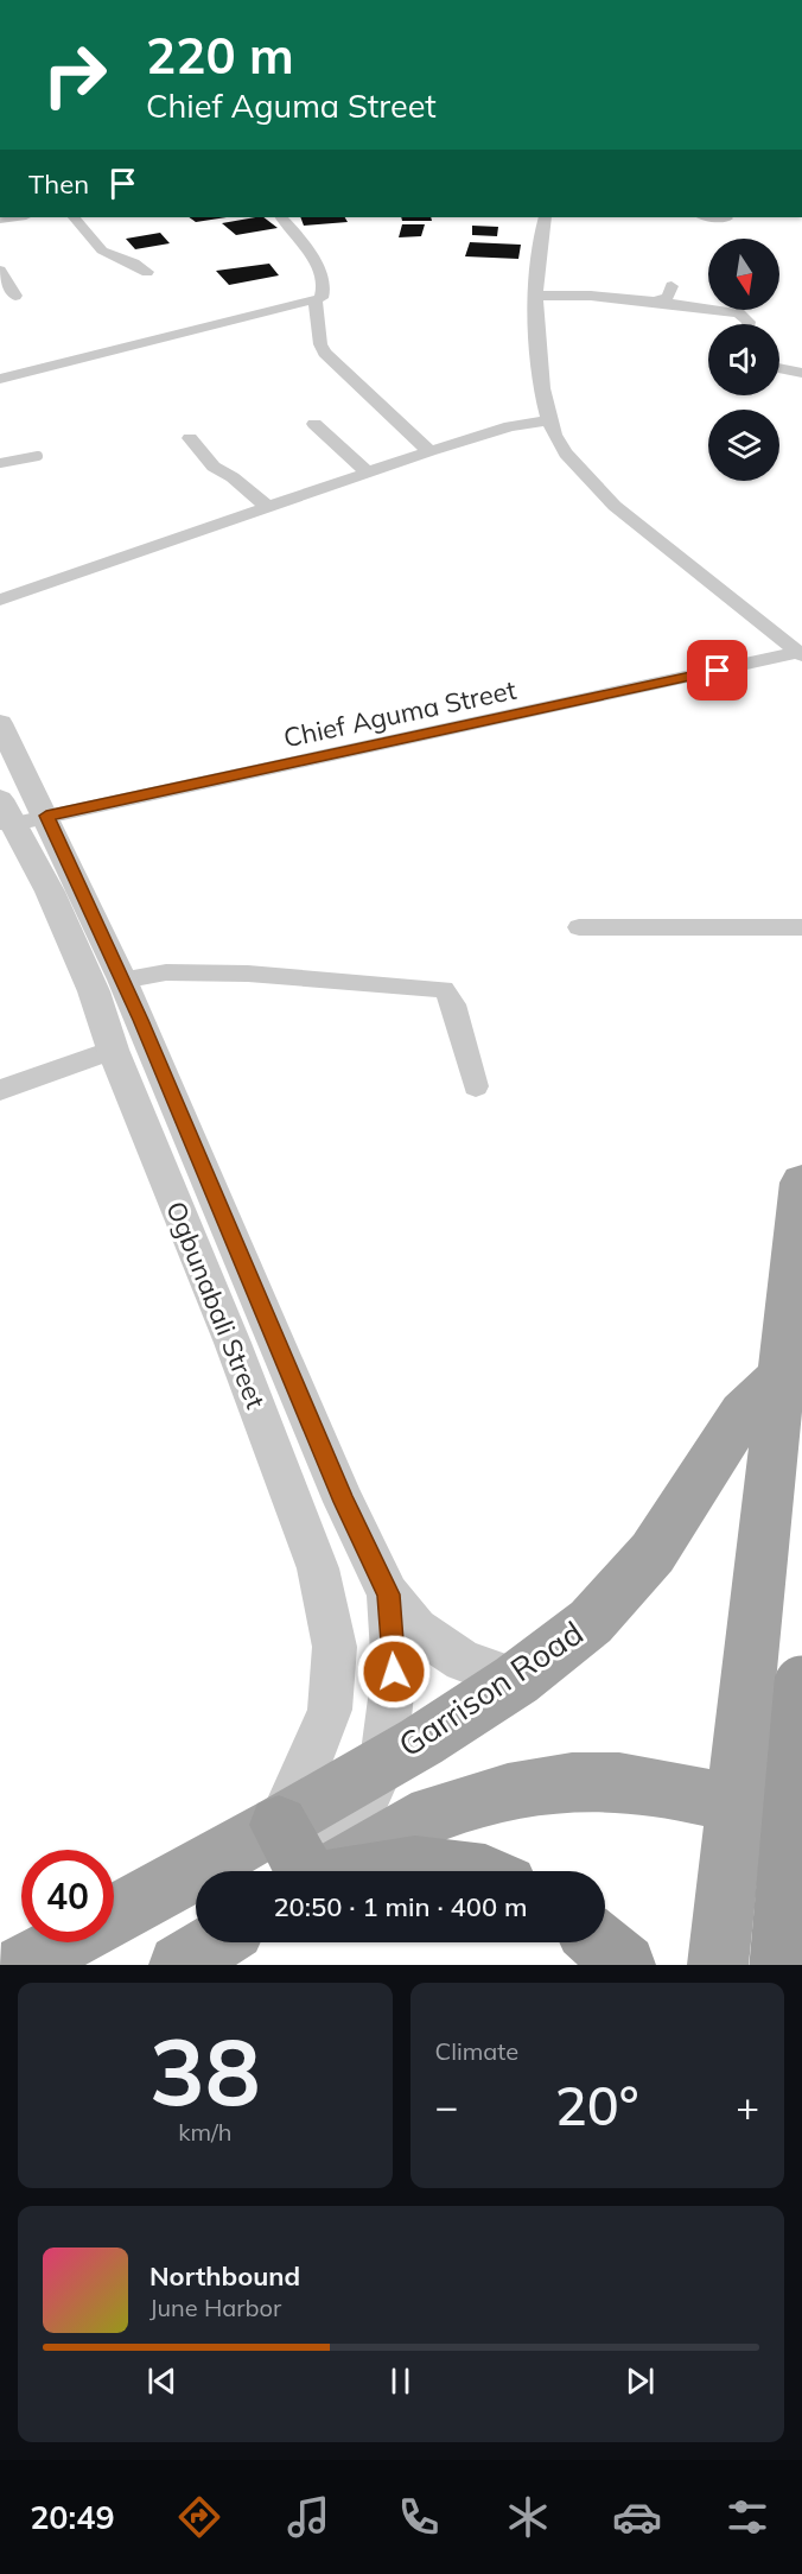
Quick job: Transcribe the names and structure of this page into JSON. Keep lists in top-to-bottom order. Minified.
{"streets":{"main road":["Garrison Road"],"street":["Chief Aguma Street","Ogbunabali Street"]},"crossings":[["Chief Aguma Street","Ogbunabali Street"],["Ogbunabali Street","Garrison Road"]],"north":"bottom","page":{"turn":["220 m","Chief Aguma Street"],"then":"Then","limit":"40","trip":"20:50 · 1 min · 400 m","tile":[["38","km/h"],"Climate"],"heat":["−","20°","+"],"song":["Northbound","June Harbor"],"tabs":"20:49"}}
